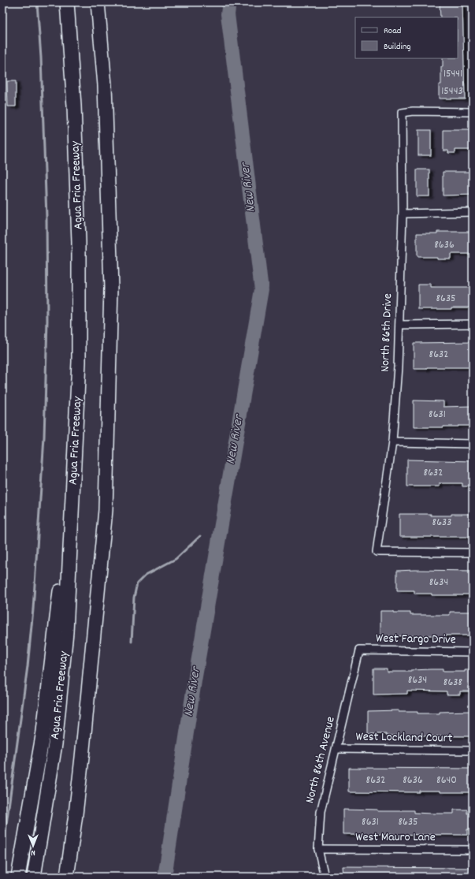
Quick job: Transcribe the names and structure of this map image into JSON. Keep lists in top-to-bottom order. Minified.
{"streets":{"highway":["Agua Fria Freeway"],"street":["North 86th Drive","West Fargo Drive","West Lockland Court","North 86th Avenue","West Mauro Lane"]},"crossings":[["West Fargo Drive","North 86th Avenue"],["West Lockland Court","North 86th Avenue"],["North 86th Avenue","West Mauro Lane"]],"water":["New River"],"house_numbers":["15441","15443","8636","8635","8632","8631","8632","8633","8634","8634","8638","8632","8636","8640","8631","8635"],"legend":["Road","Building"],"north":"bottom"}
